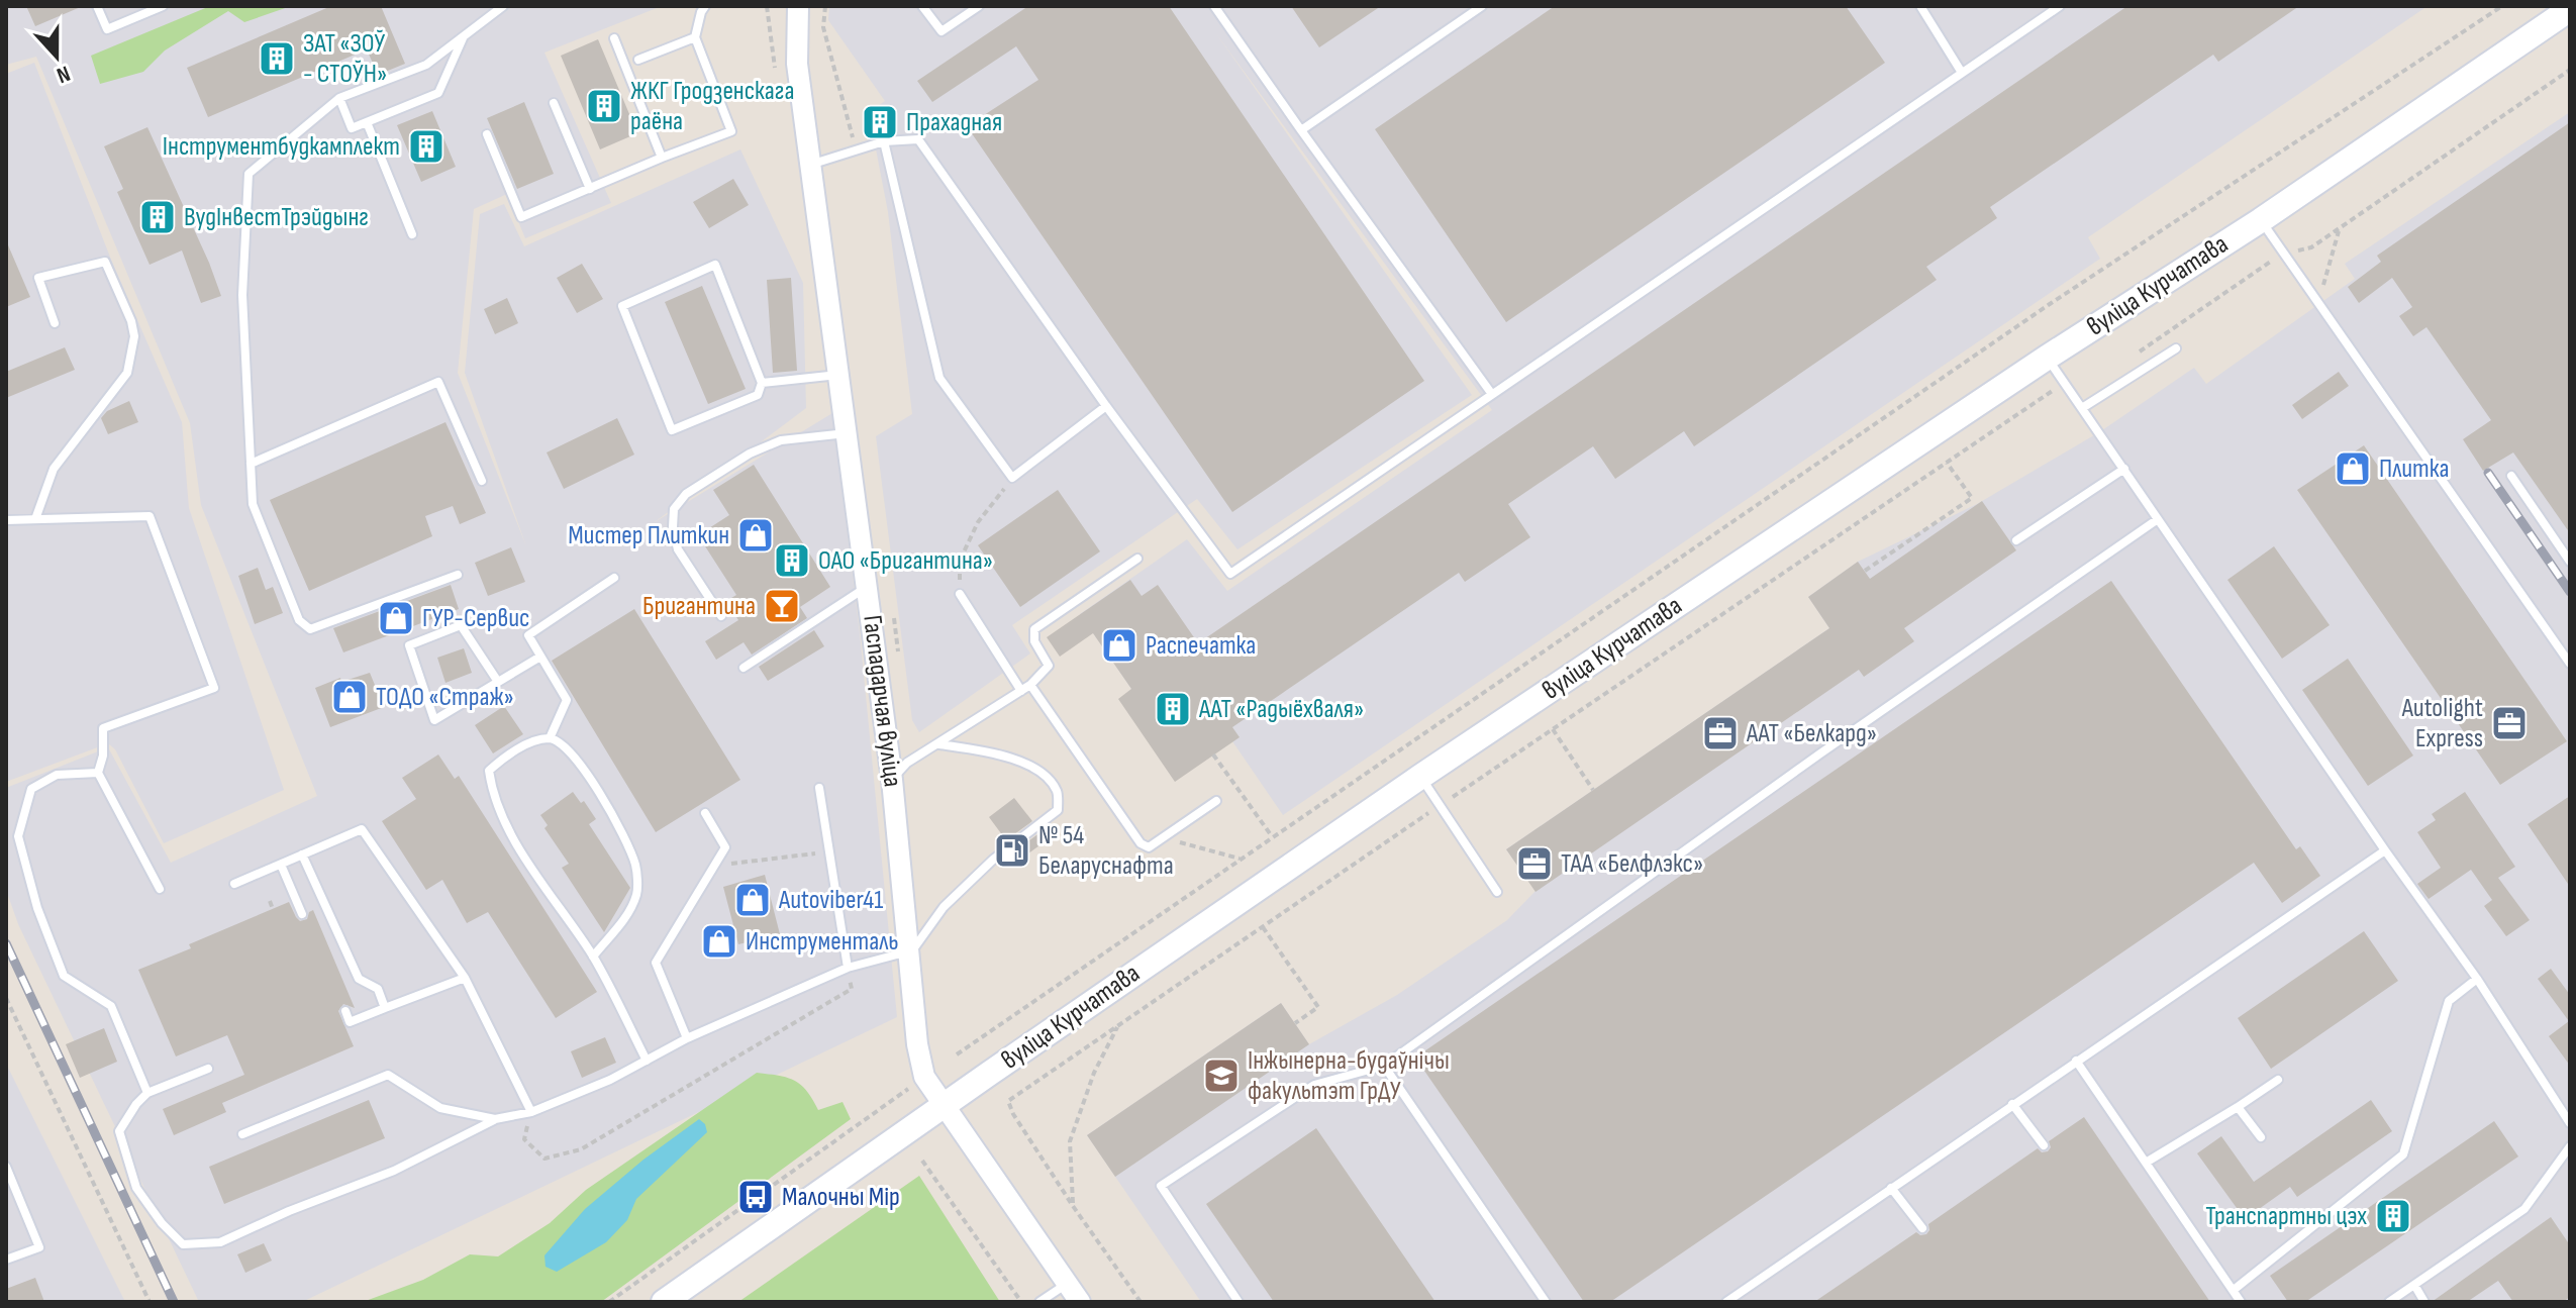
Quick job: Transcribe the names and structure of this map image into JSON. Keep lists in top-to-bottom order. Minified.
{"streets":{"main road":["вуліца Курчатава"],"street":["Гаспадарчая вуліца"]},"crossings":[["вуліца Курчатава","Гаспадарчая вуліца"]],"places":{"building":["ЗАТ «ЗОЎ - СТОЎН»","ЖКГ Гродзенскага раёна","Прахадная","Інструментбудкамплект","ВудІнвестТрэйдынг","ОАО «Бригантина»","ААТ «Радыёхваля»","Транспартны цэх"],"shop":["Плитка","Мистер Плиткин","ГУР-Сервис","Распечатка","ТОДО «Страж»","Autoviber41","Инструменталь"],"bar":["Бригантина"],"office":["Autolight Express","ААТ «Белкард»","ТАА «Белфлэкс»"],"fuel station":["№ 54 Беларуснафта"],"school or university":["Інжынерна-будаўнічы факультэт ГрДУ"],"bus stop":["Малочны Мір"]},"north":"bottom"}
